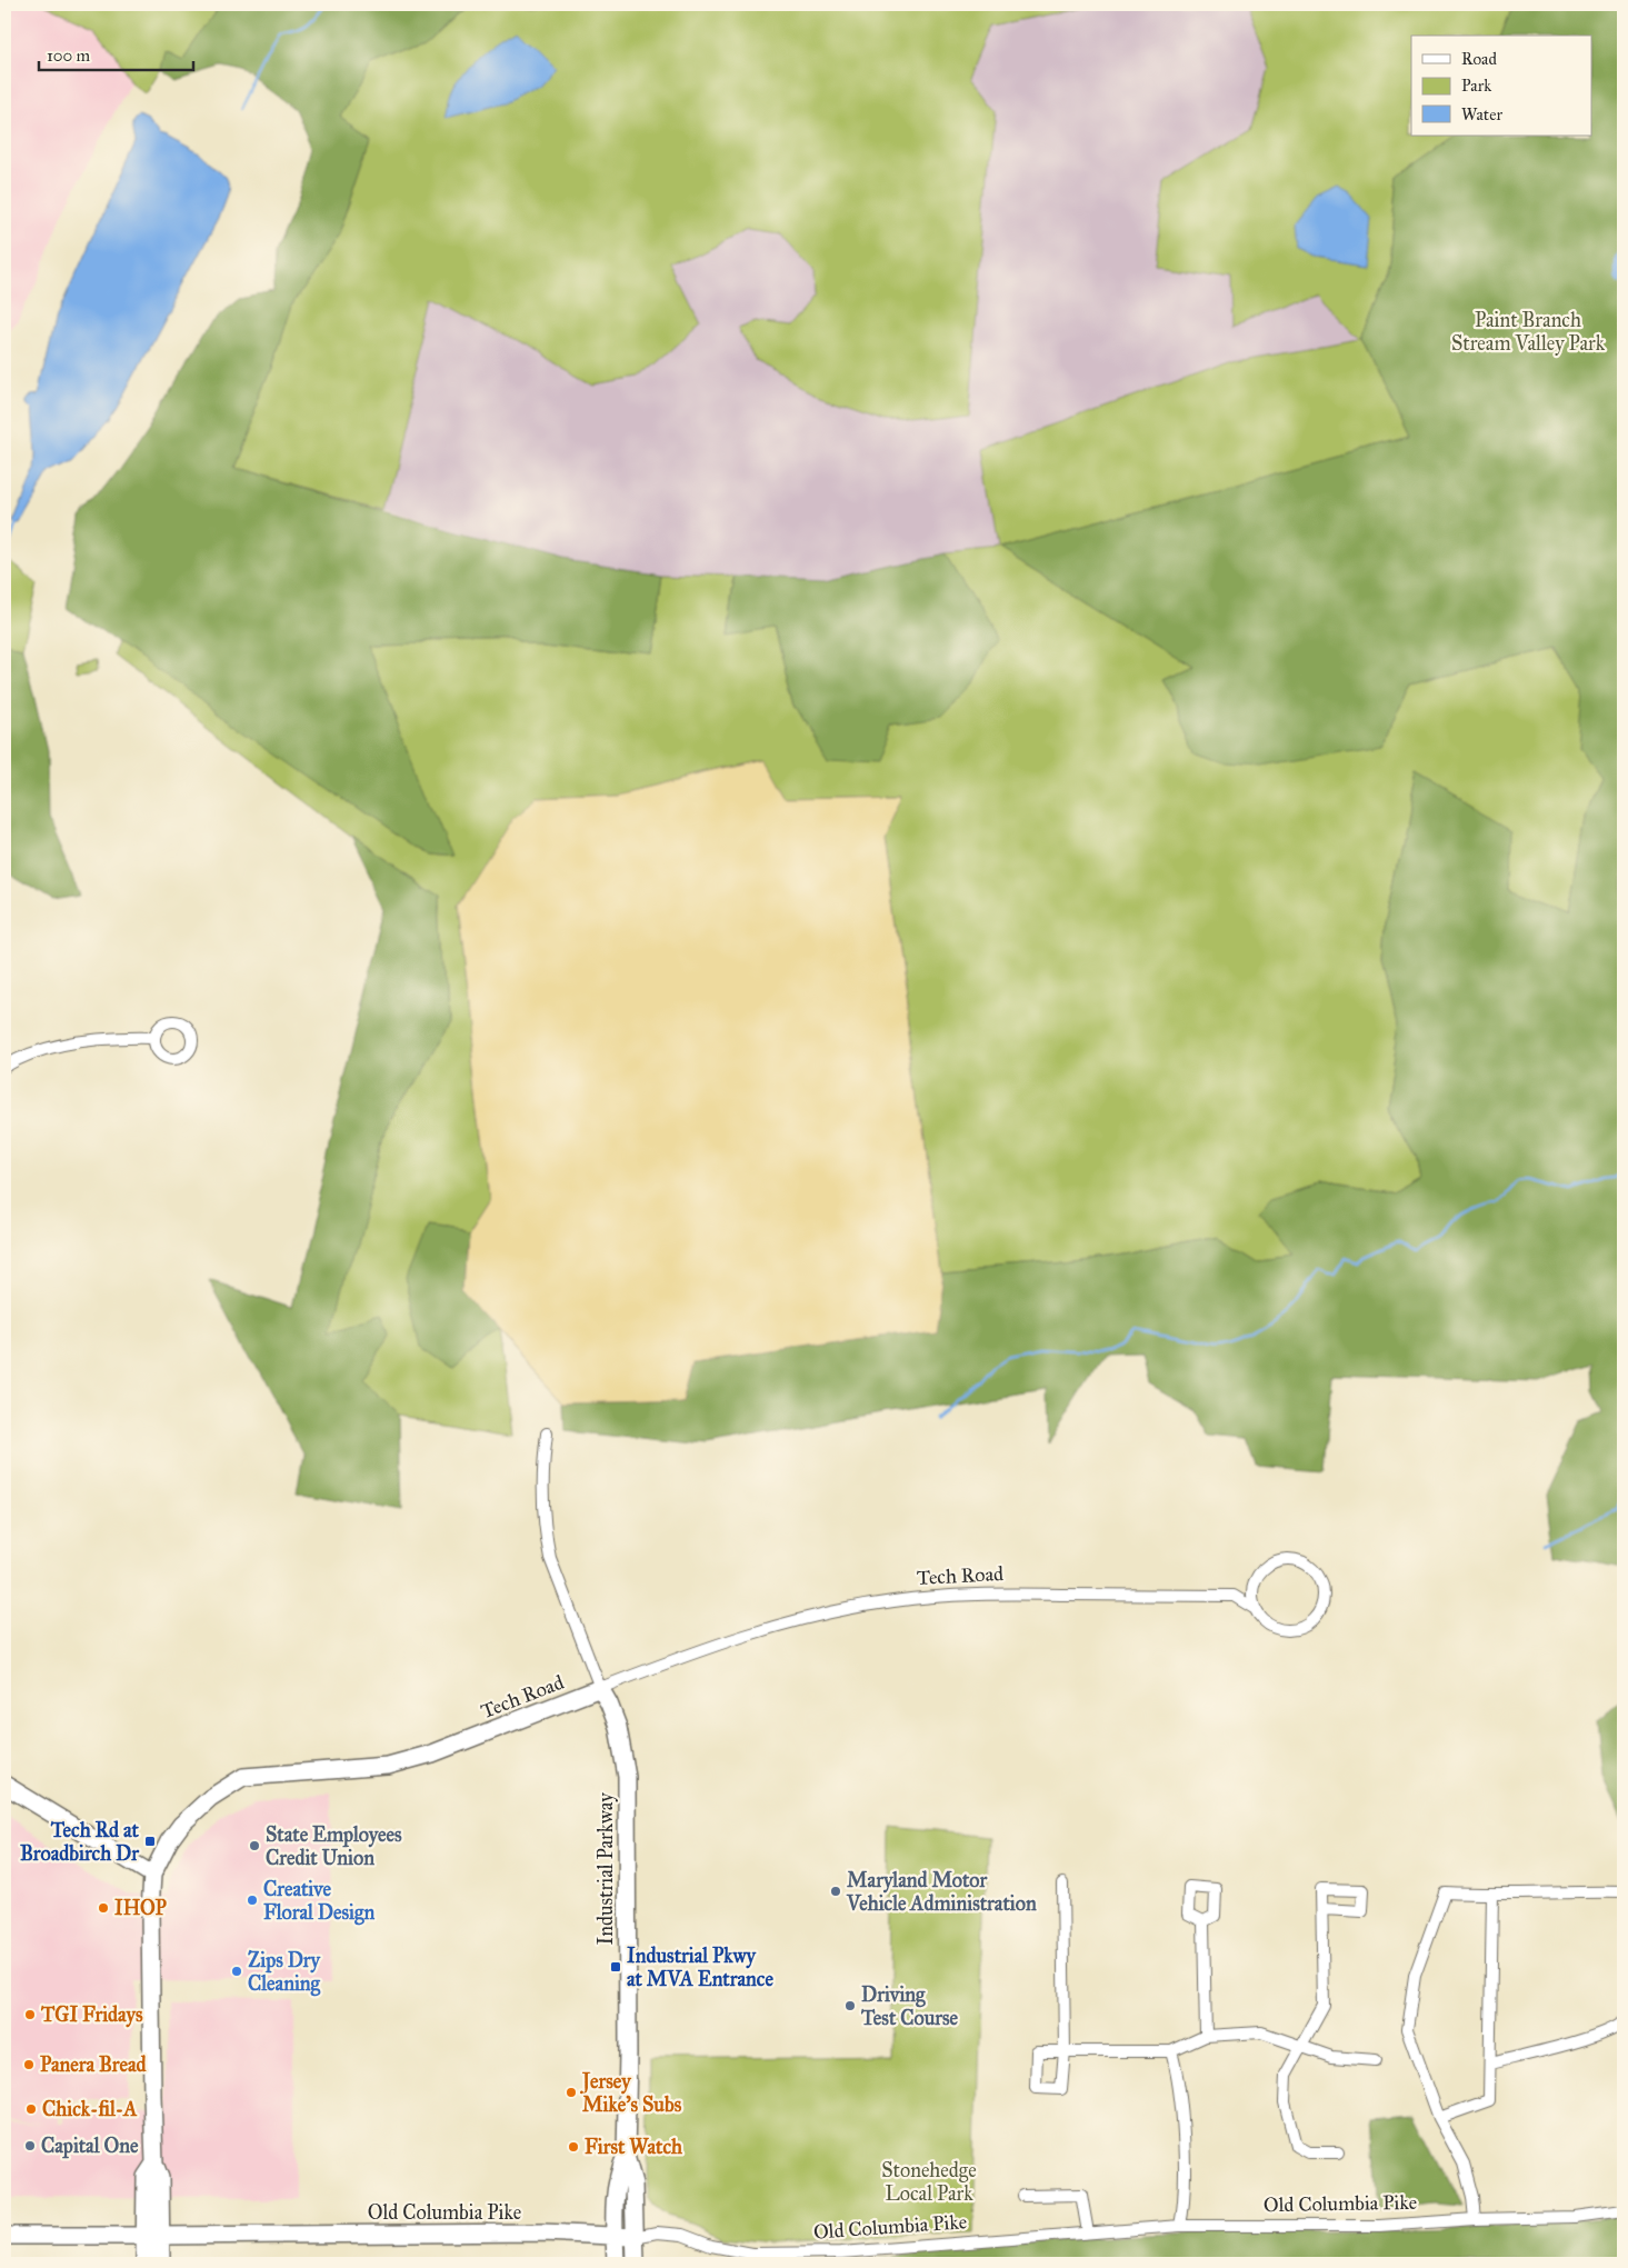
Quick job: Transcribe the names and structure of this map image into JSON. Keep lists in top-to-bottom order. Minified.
{"streets":{"street":["Tech Road","Industrial Parkway","Old Columbia Pike"]},"crossings":[["Tech Road","Industrial Parkway"],["Tech Road","Old Columbia Pike"],["Industrial Parkway","Old Columbia Pike"]],"parks":["Paint Branch Stream Valley Park","Stonehedge Local Park"],"places":{"transit":["Tech Rd at Broadbirch Dr","Industrial Pkwy at MVA Entrance"],"other":["State Employees Credit Union","Maryland Motor Vehicle Administration","Creative Floral Design","IHOP","Zips Dry Cleaning","Driving Test Course","TGI Fridays","Panera Bread","Jersey Mike's Subs","Chick-fil-A","Capital One","First Watch"]},"legend":["Road","Park","Water"],"scale_bar":"100 m"}
